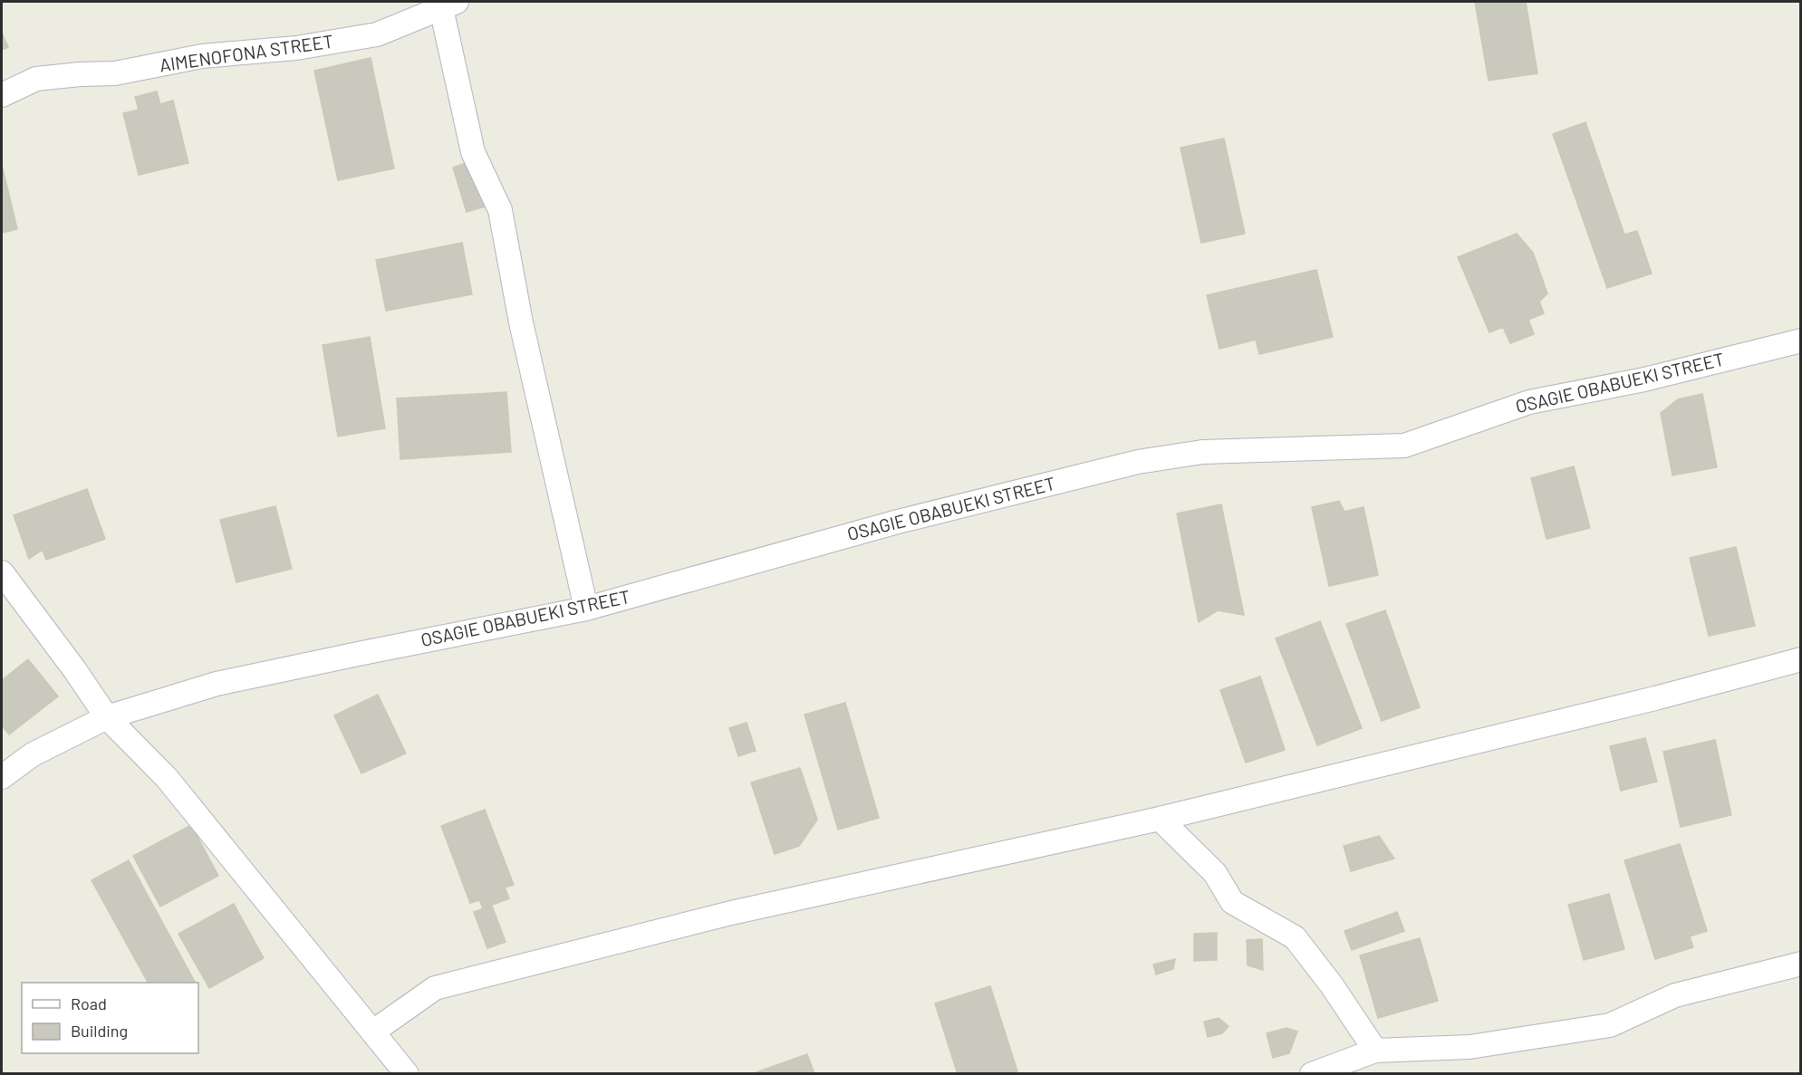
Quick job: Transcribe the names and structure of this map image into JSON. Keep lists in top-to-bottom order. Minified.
{"streets":{"street":["AIMENOFONA STREET","OSAGIE OBABUEKI STREET"]},"legend":["Road","Building"]}
